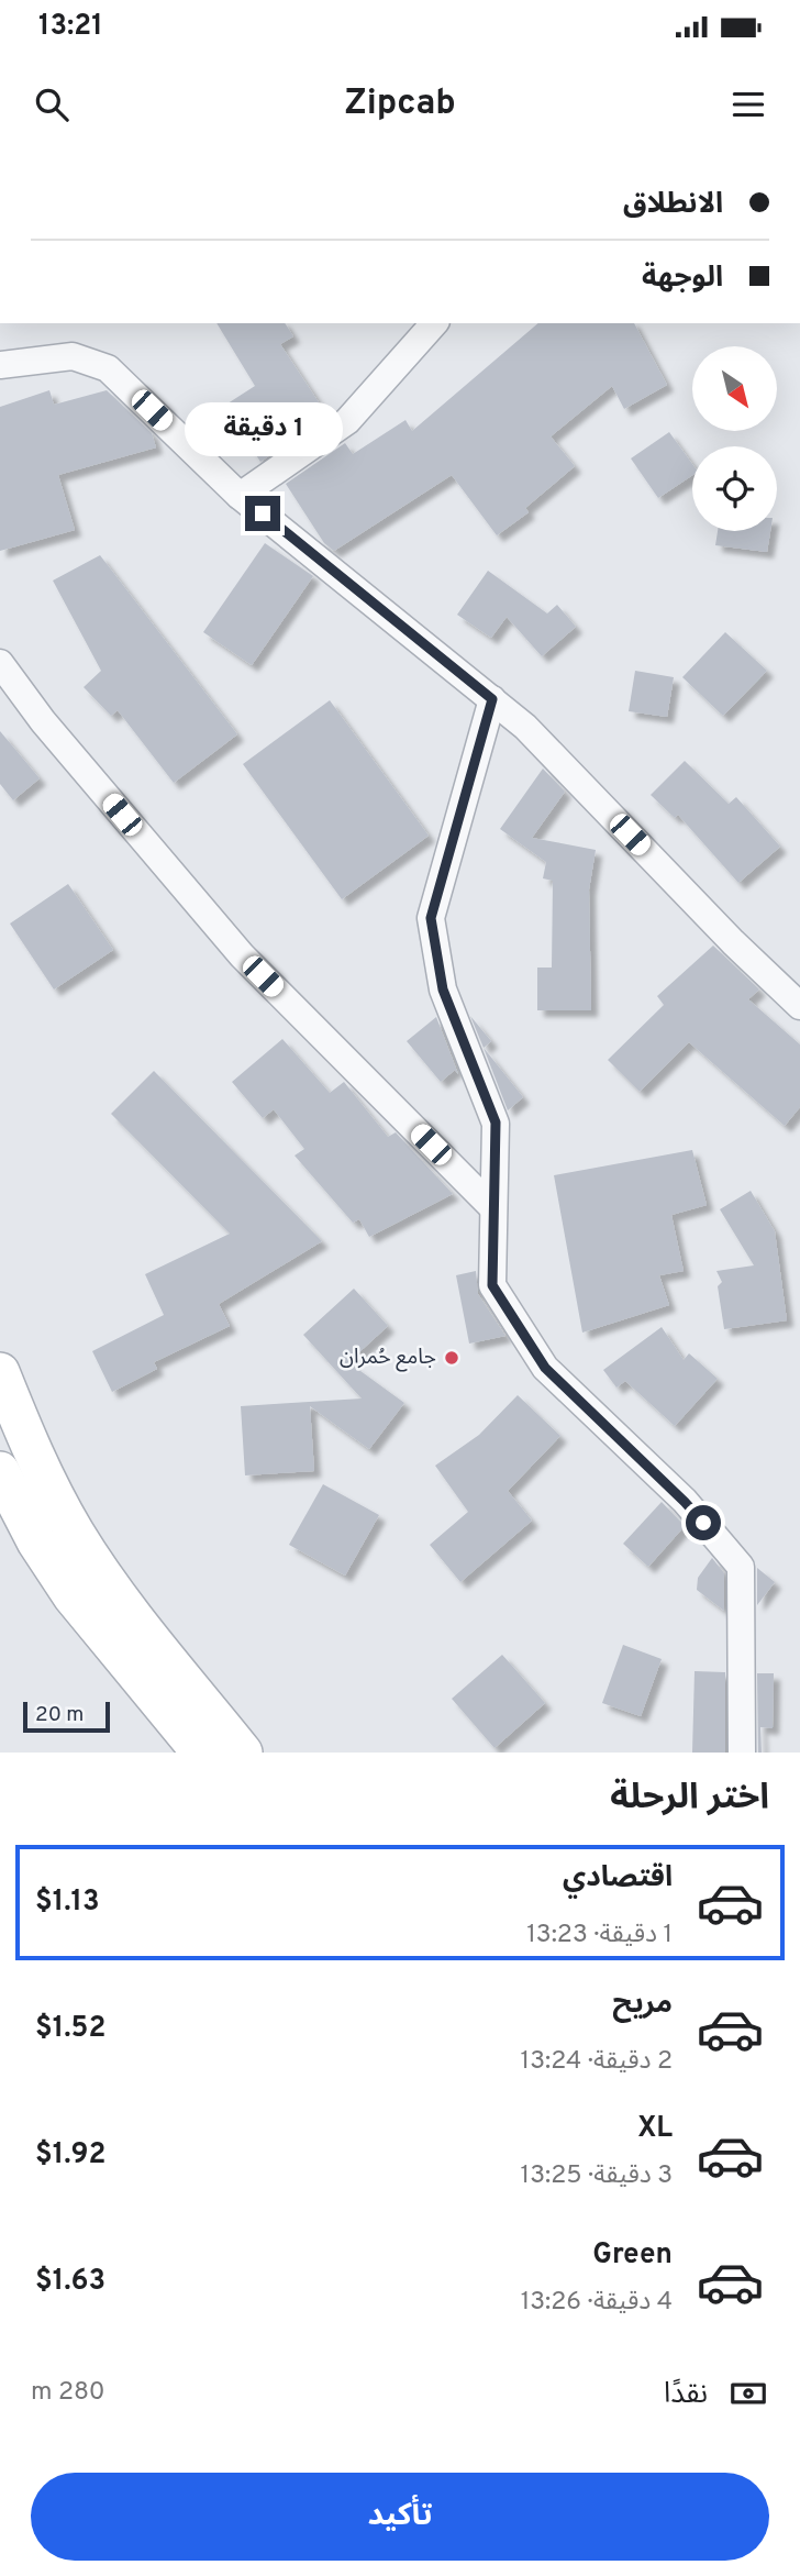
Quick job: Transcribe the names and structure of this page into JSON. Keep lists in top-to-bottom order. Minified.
{"places":["جامع حُمران"],"scale_bar":"20 m","north":"bottom right","page":{"status":"13:21","header":"Zipcab","banner":["الانطلاق","الوجهة"],"bubble":"1 دقيقة","scale":"20 m","heading":"اختر الرحلة","list":[{"name":"اقتصادي","note":"1 دقيقة · 13:23","value":"$1.13"},{"name":"مريح","note":"2 دقيقة · 13:24","value":"$1.52"},{"name":"XL","note":"3 دقيقة · 13:25","value":"$1.92"},{"name":"Green","note":"4 دقيقة · 13:26","value":"$1.63"}],"pay":["نقدًا","280 m"],"buttons":"تأكيد"}}
